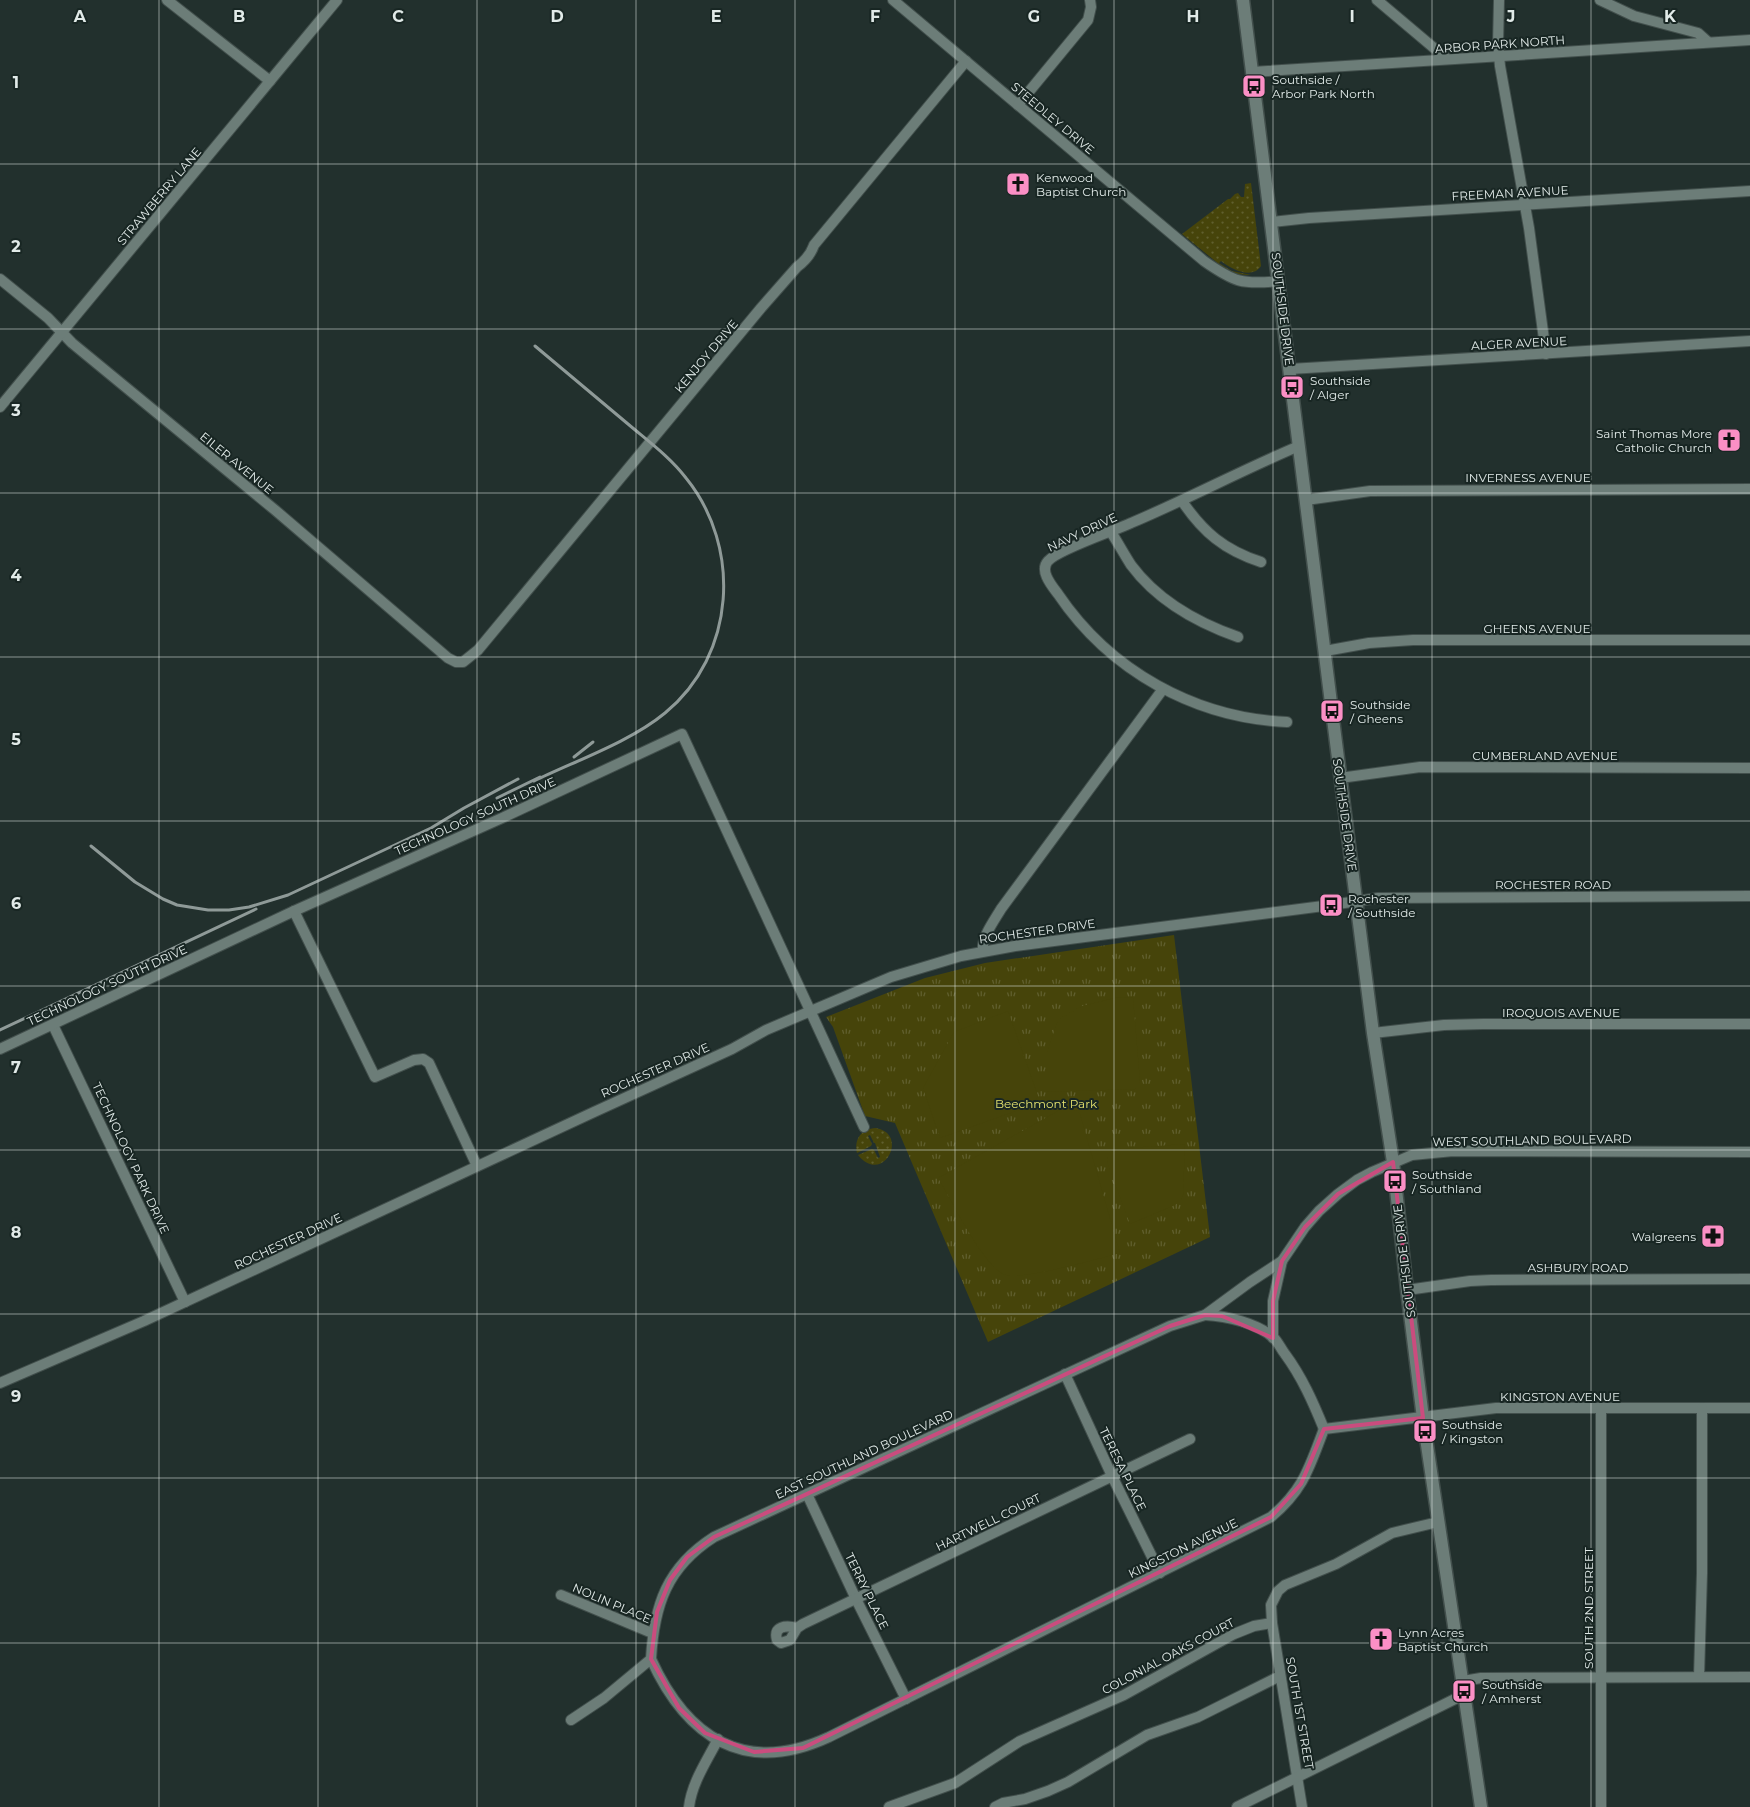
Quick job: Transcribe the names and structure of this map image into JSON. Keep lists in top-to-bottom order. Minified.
{"streets":{"main road":["SOUTHSIDE DRIVE"],"street":["ARBOR PARK NORTH","STEEDLEY DRIVE","FREEMAN AVENUE","STRAWBERRY LANE","ALGER AVENUE","KENJOY DRIVE","EILER AVENUE","INVERNESS AVENUE","NAVY DRIVE","GHEENS AVENUE","CUMBERLAND AVENUE","TECHNOLOGY SOUTH DRIVE","ROCHESTER ROAD","ROCHESTER DRIVE","IROQUOIS AVENUE","WEST SOUTHLAND BOULEVARD","TECHNOLOGY PARK DRIVE","ASHBURY ROAD","KINGSTON AVENUE","EAST SOUTHLAND BOULEVARD","TERESA PLACE","HARTWELL COURT","TERRY PLACE","NOLIN PLACE","SOUTH 2ND STREET","COLONIAL OAKS COURT","SOUTH 1ST STREET"]},"crossings":[["ARBOR PARK NORTH","SOUTHSIDE DRIVE"],["STEEDLEY DRIVE","SOUTHSIDE DRIVE"],["STEEDLEY DRIVE","KENJOY DRIVE"],["FREEMAN AVENUE","SOUTHSIDE DRIVE"],["STRAWBERRY LANE","EILER AVENUE"],["SOUTHSIDE DRIVE","ALGER AVENUE"],["SOUTHSIDE DRIVE","INVERNESS AVENUE"],["SOUTHSIDE DRIVE","NAVY DRIVE"],["SOUTHSIDE DRIVE","GHEENS AVENUE"],["SOUTHSIDE DRIVE","CUMBERLAND AVENUE"],["SOUTHSIDE DRIVE","ROCHESTER ROAD"],["SOUTHSIDE DRIVE","ROCHESTER DRIVE"],["SOUTHSIDE DRIVE","IROQUOIS AVENUE"],["SOUTHSIDE DRIVE","WEST SOUTHLAND BOULEVARD"],["SOUTHSIDE DRIVE","ASHBURY ROAD"],["SOUTHSIDE DRIVE","KINGSTON AVENUE"],["KENJOY DRIVE","EILER AVENUE"],["TECHNOLOGY SOUTH DRIVE","ROCHESTER DRIVE"],["TECHNOLOGY SOUTH DRIVE","TECHNOLOGY PARK DRIVE"],["ROCHESTER ROAD","ROCHESTER DRIVE"],["ROCHESTER DRIVE","TECHNOLOGY PARK DRIVE"],["WEST SOUTHLAND BOULEVARD","EAST SOUTHLAND BOULEVARD"],["KINGSTON AVENUE","EAST SOUTHLAND BOULEVARD"],["KINGSTON AVENUE","TERESA PLACE"],["KINGSTON AVENUE","TERRY PLACE"],["KINGSTON AVENUE","SOUTH 2ND STREET"],["EAST SOUTHLAND BOULEVARD","TERESA PLACE"],["EAST SOUTHLAND BOULEVARD","TERRY PLACE"],["EAST SOUTHLAND BOULEVARD","NOLIN PLACE"],["TERESA PLACE","HARTWELL COURT"],["HARTWELL COURT","TERRY PLACE"],["COLONIAL OAKS COURT","SOUTH 1ST STREET"]],"parks":["Beechmont Park"],"places":{"bus stop":["Southside / Arbor Park North","Southside / Alger","Southside / Gheens","Rochester / Southside","Southside / Southland","Southside / Kingston","Southside / Amherst"],"church":["Kenwood Baptist Church","Saint Thomas More Catholic Church","Lynn Acres Baptist Church"],"pharmacy":["Walgreens"]},"grid":{"columns":["A","B","C","D","E","F","G","H","I","J","K"],"rows":["1","2","3","4","5","6","7","8","9"]}}
